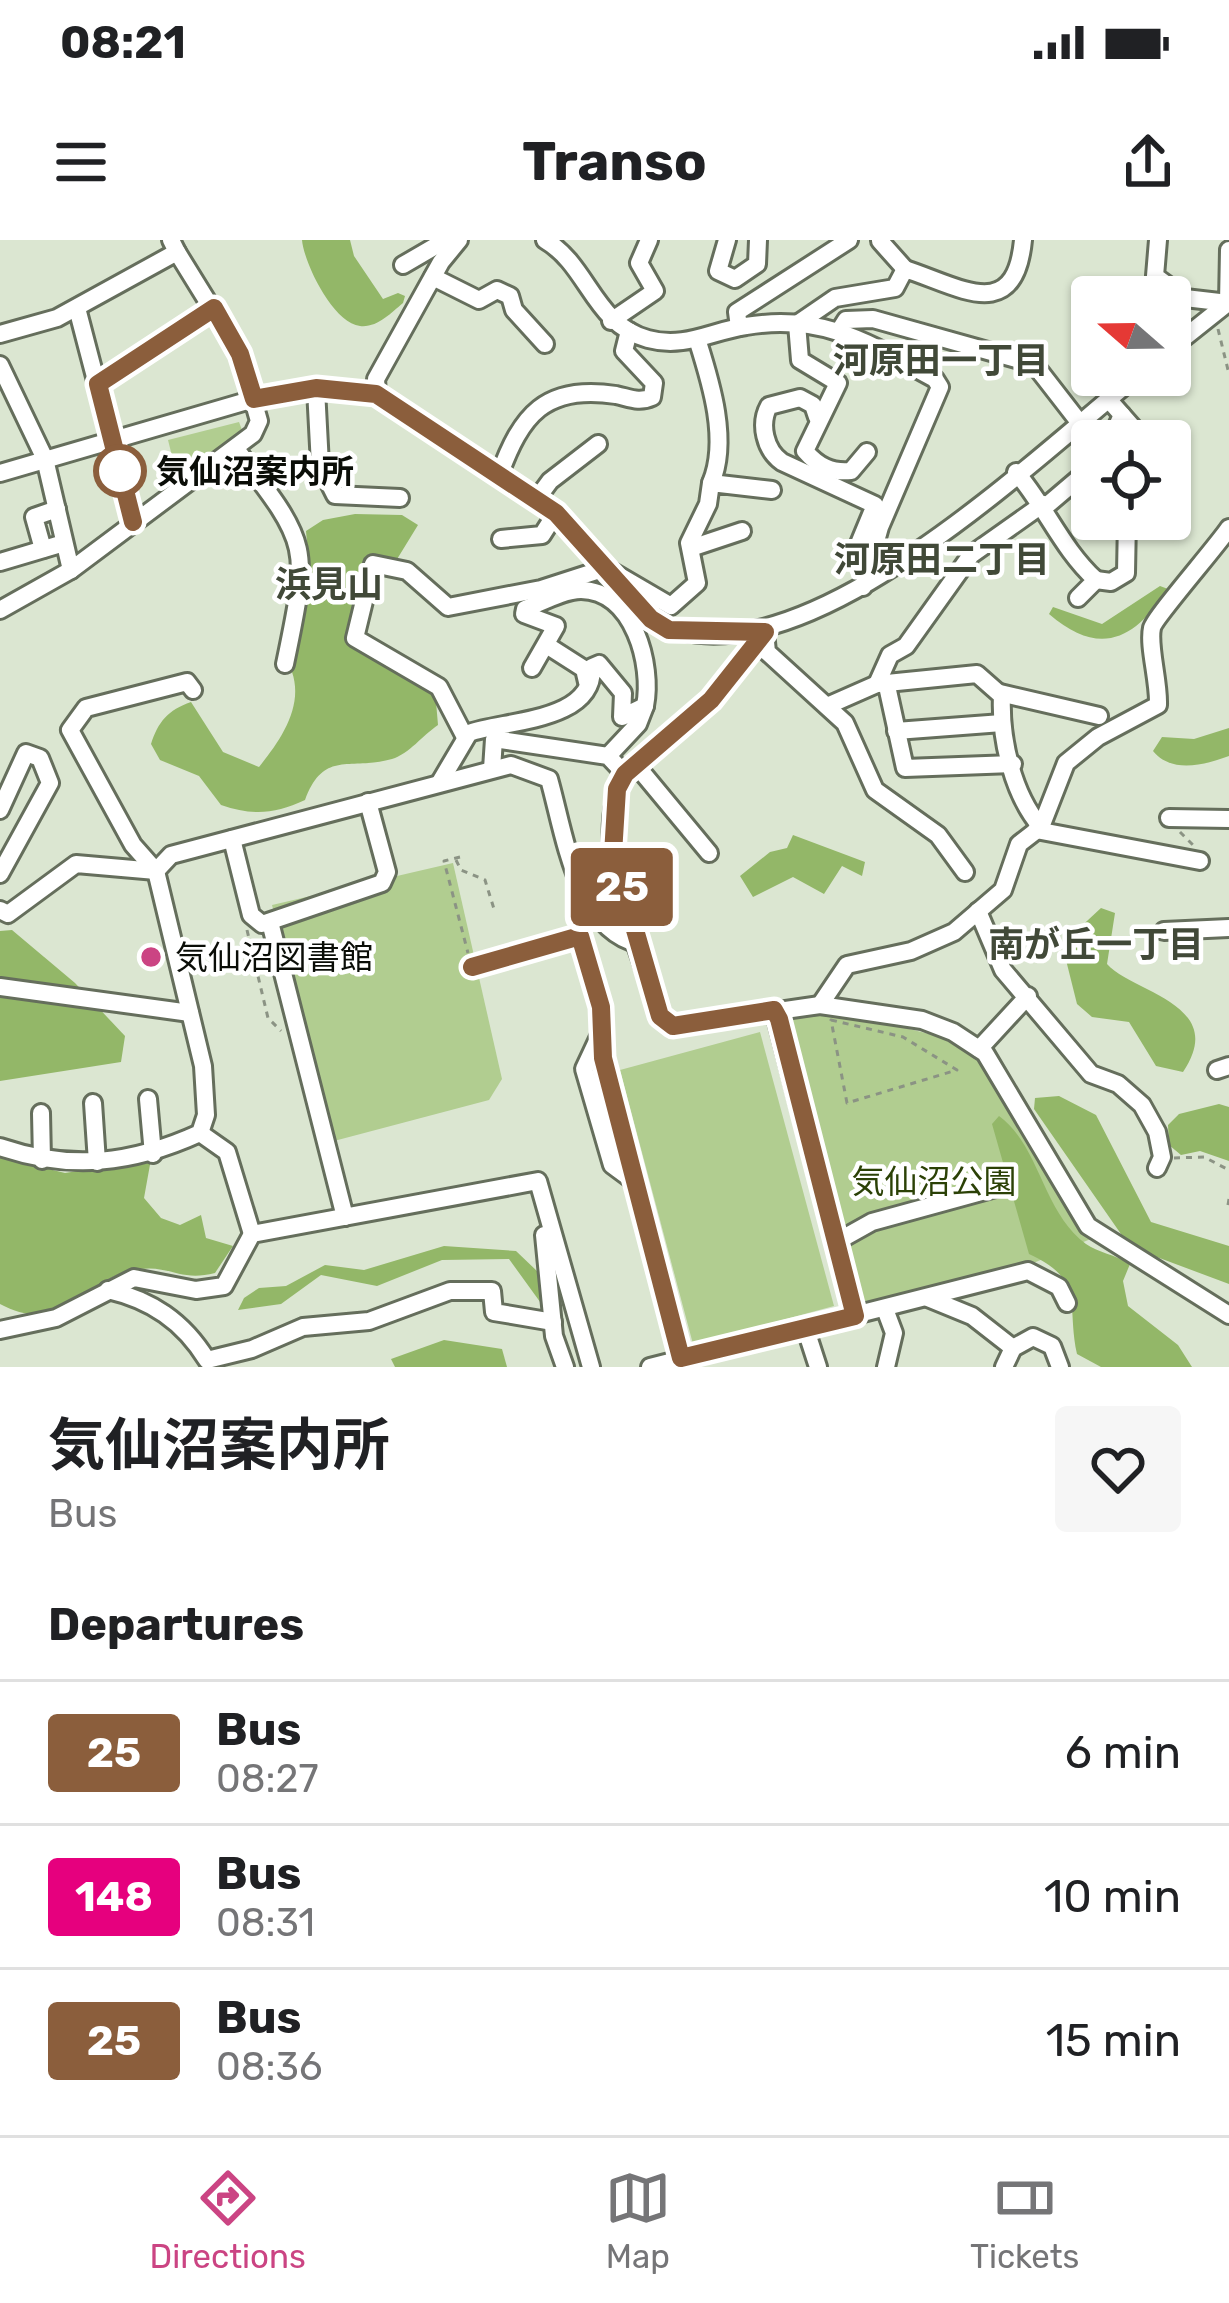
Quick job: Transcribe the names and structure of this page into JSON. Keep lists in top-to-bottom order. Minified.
{"districts":["河原田一丁目","河原田二丁目","浜見山","南が丘一丁目"],"parks":["気仙沼公園"],"places":["気仙沼案内所","気仙沼図書館"],"lines":["bus line 25"],"north":"left","page":{"status":"08:21","header":"Transo","on_map":"25","heading":[["気仙沼案内所","Bus"],"Departures"],"list":[{"mark":"25","name":"Bus","note":"08:27","value":"6 min"},{"mark":"148","name":"Bus","note":"08:31","value":"10 min"},{"mark":"25","name":"Bus","note":"08:36","value":"15 min"}],"tabs":["Directions","Map","Tickets"]}}
